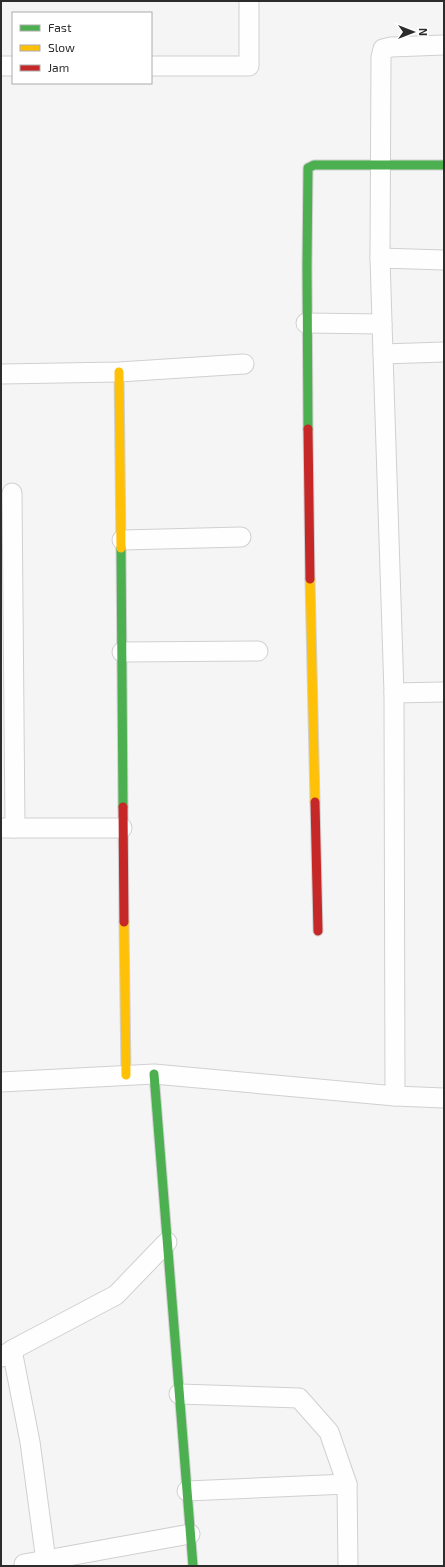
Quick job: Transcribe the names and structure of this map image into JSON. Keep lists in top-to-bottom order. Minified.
{"legend":["Fast","Slow","Jam"],"north":"right"}
